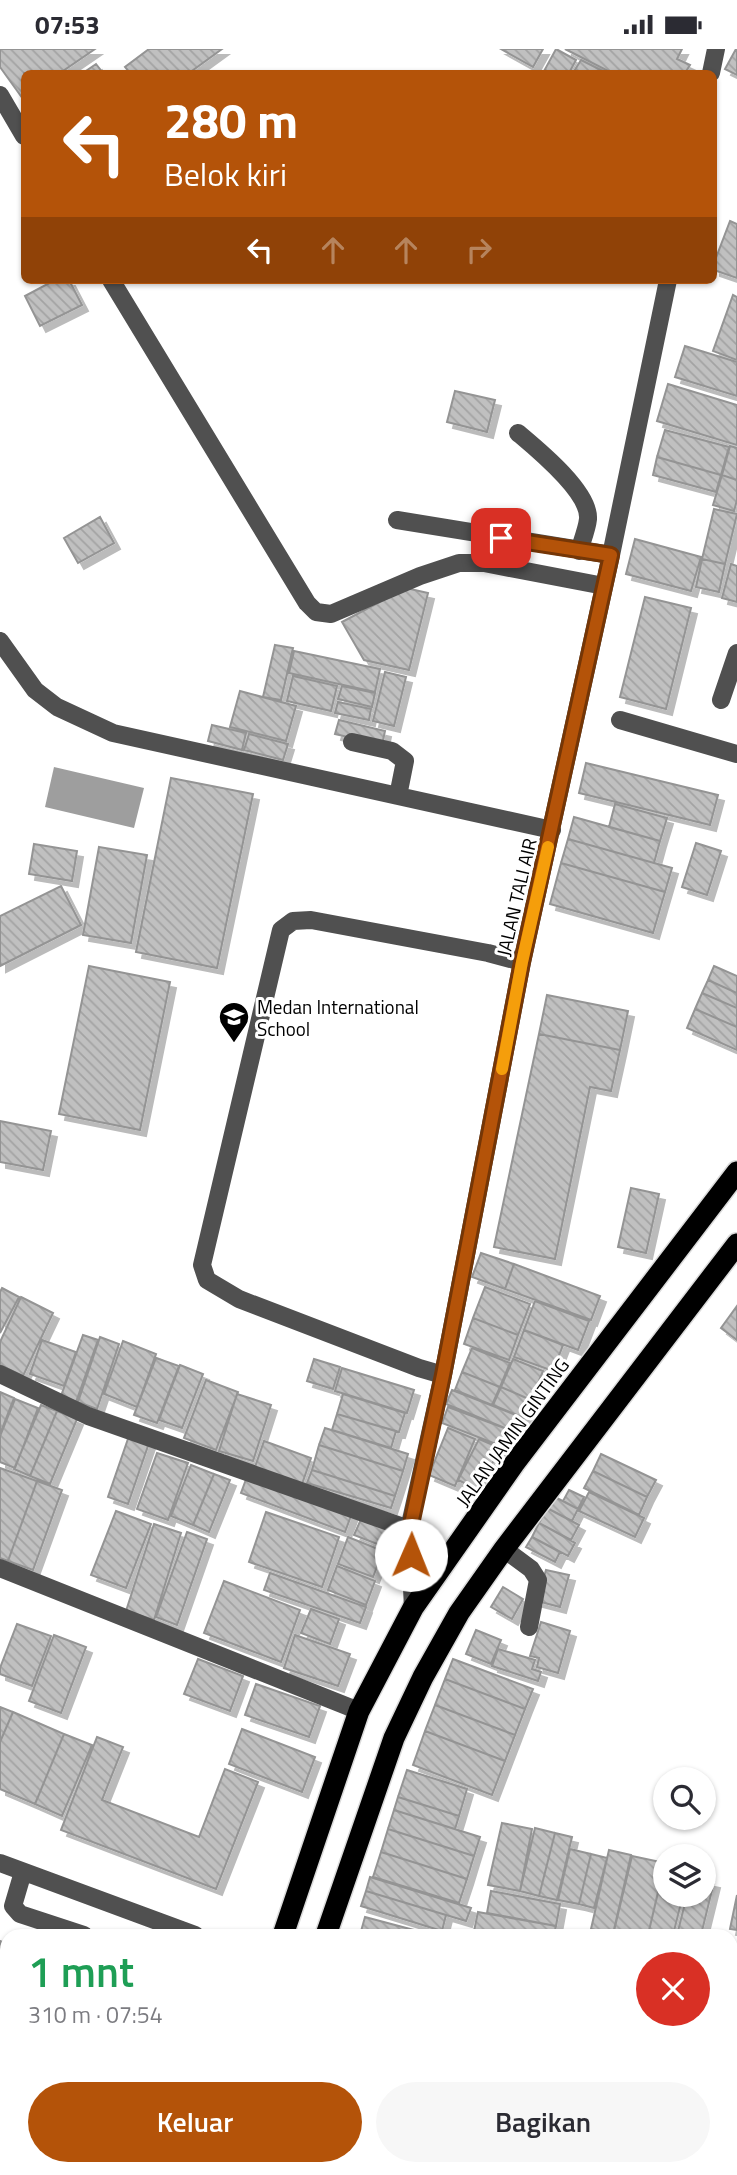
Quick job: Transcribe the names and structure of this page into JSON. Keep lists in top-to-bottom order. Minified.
{"streets":{"highway":["JALAN JAMIN GINTING"],"street":["JALAN TALI AIR"]},"crossings":[["JALAN TALI AIR","JALAN JAMIN GINTING"]],"places":{"school or university":["Medan International School"]},"page":{"status":"07:53","turn":["280 m","Belok kiri"],"heading":["1 mnt","310 m · 07:54"],"buttons":["Keluar","Bagikan"]}}
